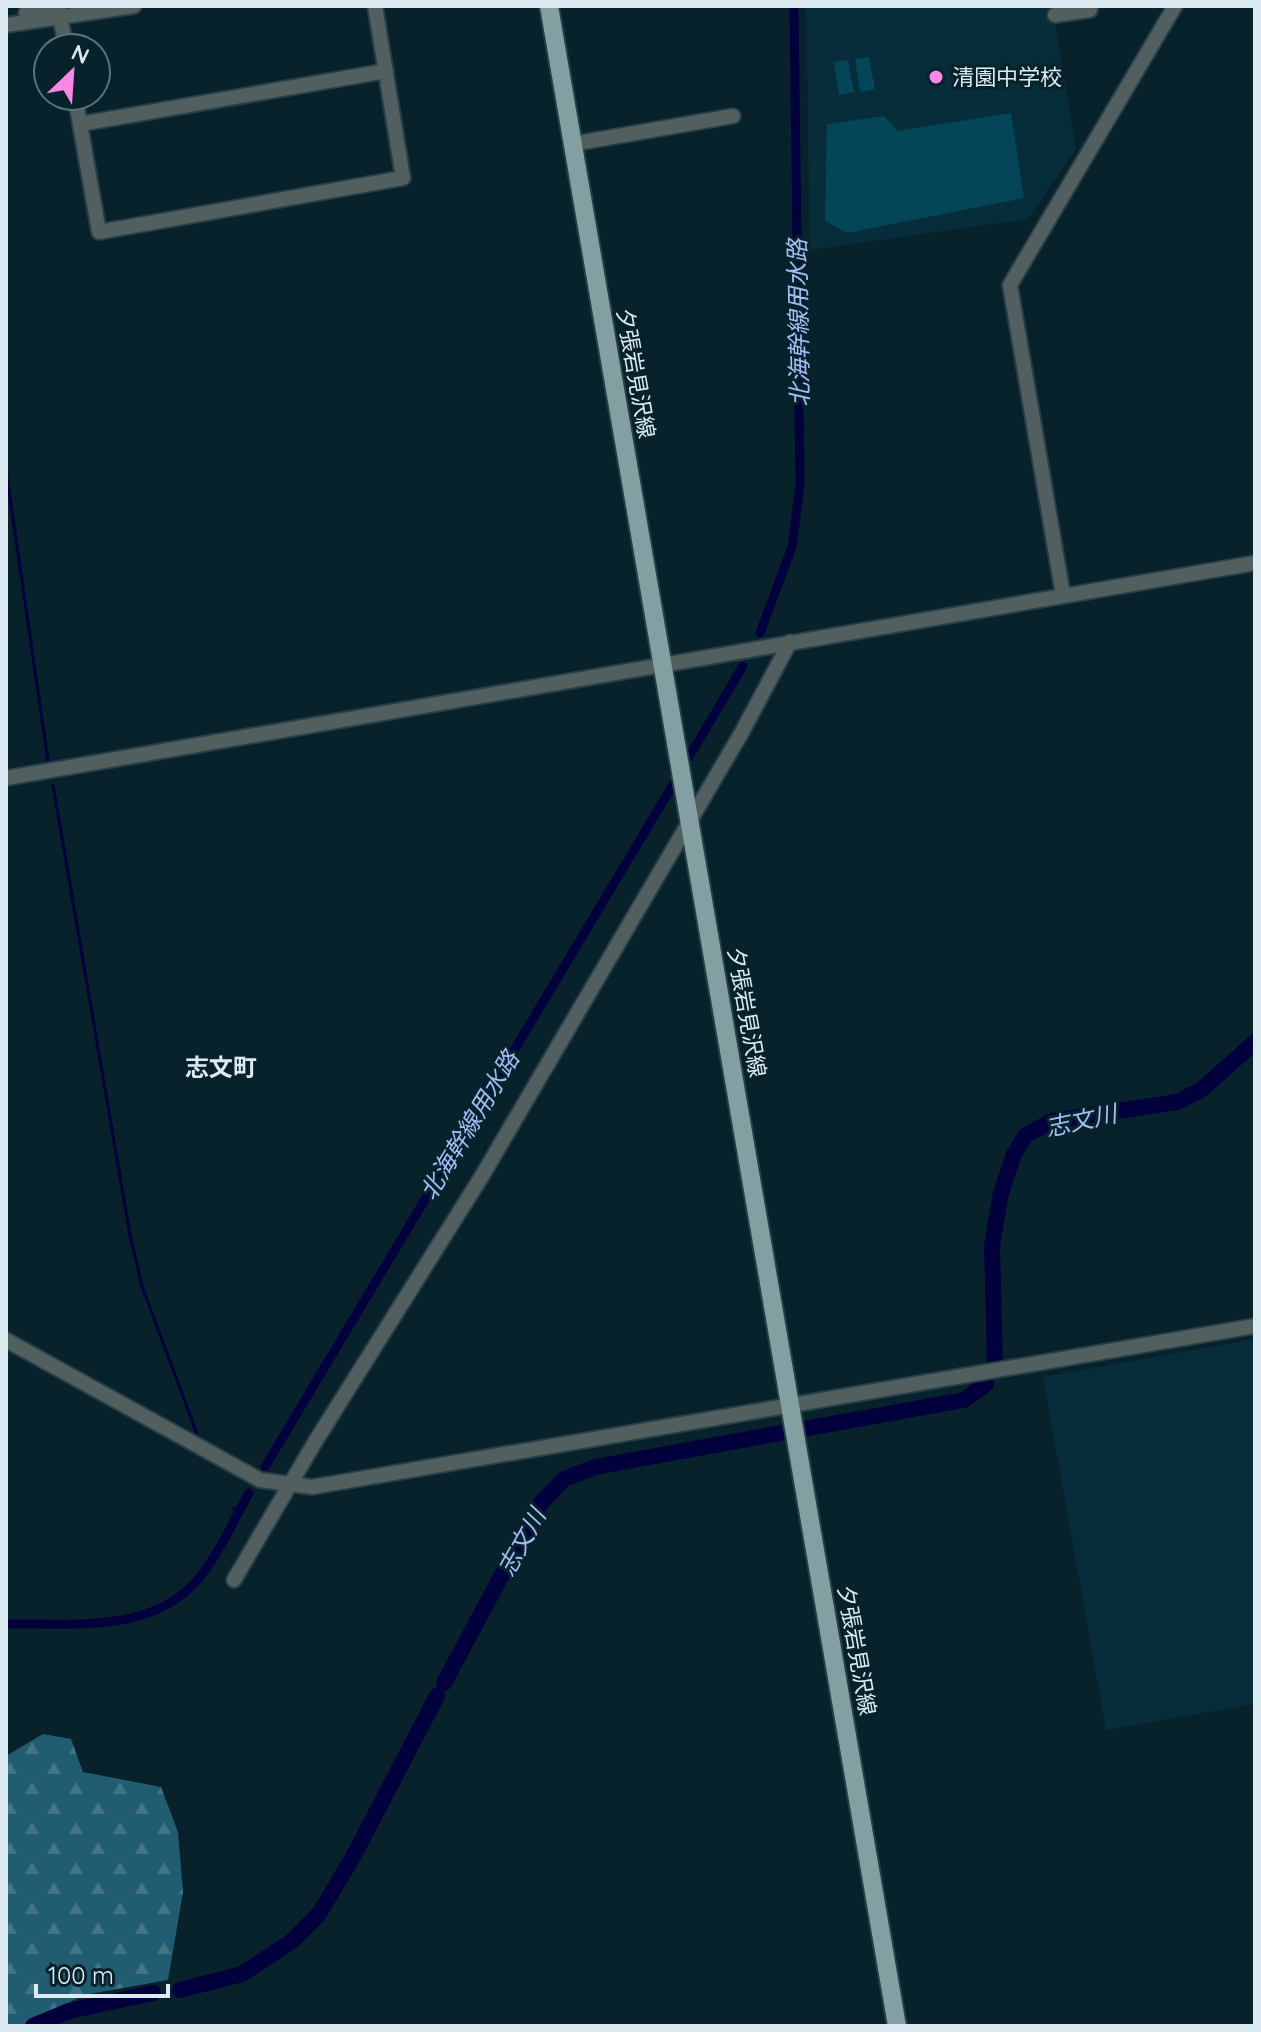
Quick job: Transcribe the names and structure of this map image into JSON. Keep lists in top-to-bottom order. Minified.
{"streets":{"main road":["夕張岩見沢線"]},"districts":["志文町"],"water":["北海幹線用水路","志文川"],"places":["清園中学校"],"scale_bar":"100 m","north":"top right"}
